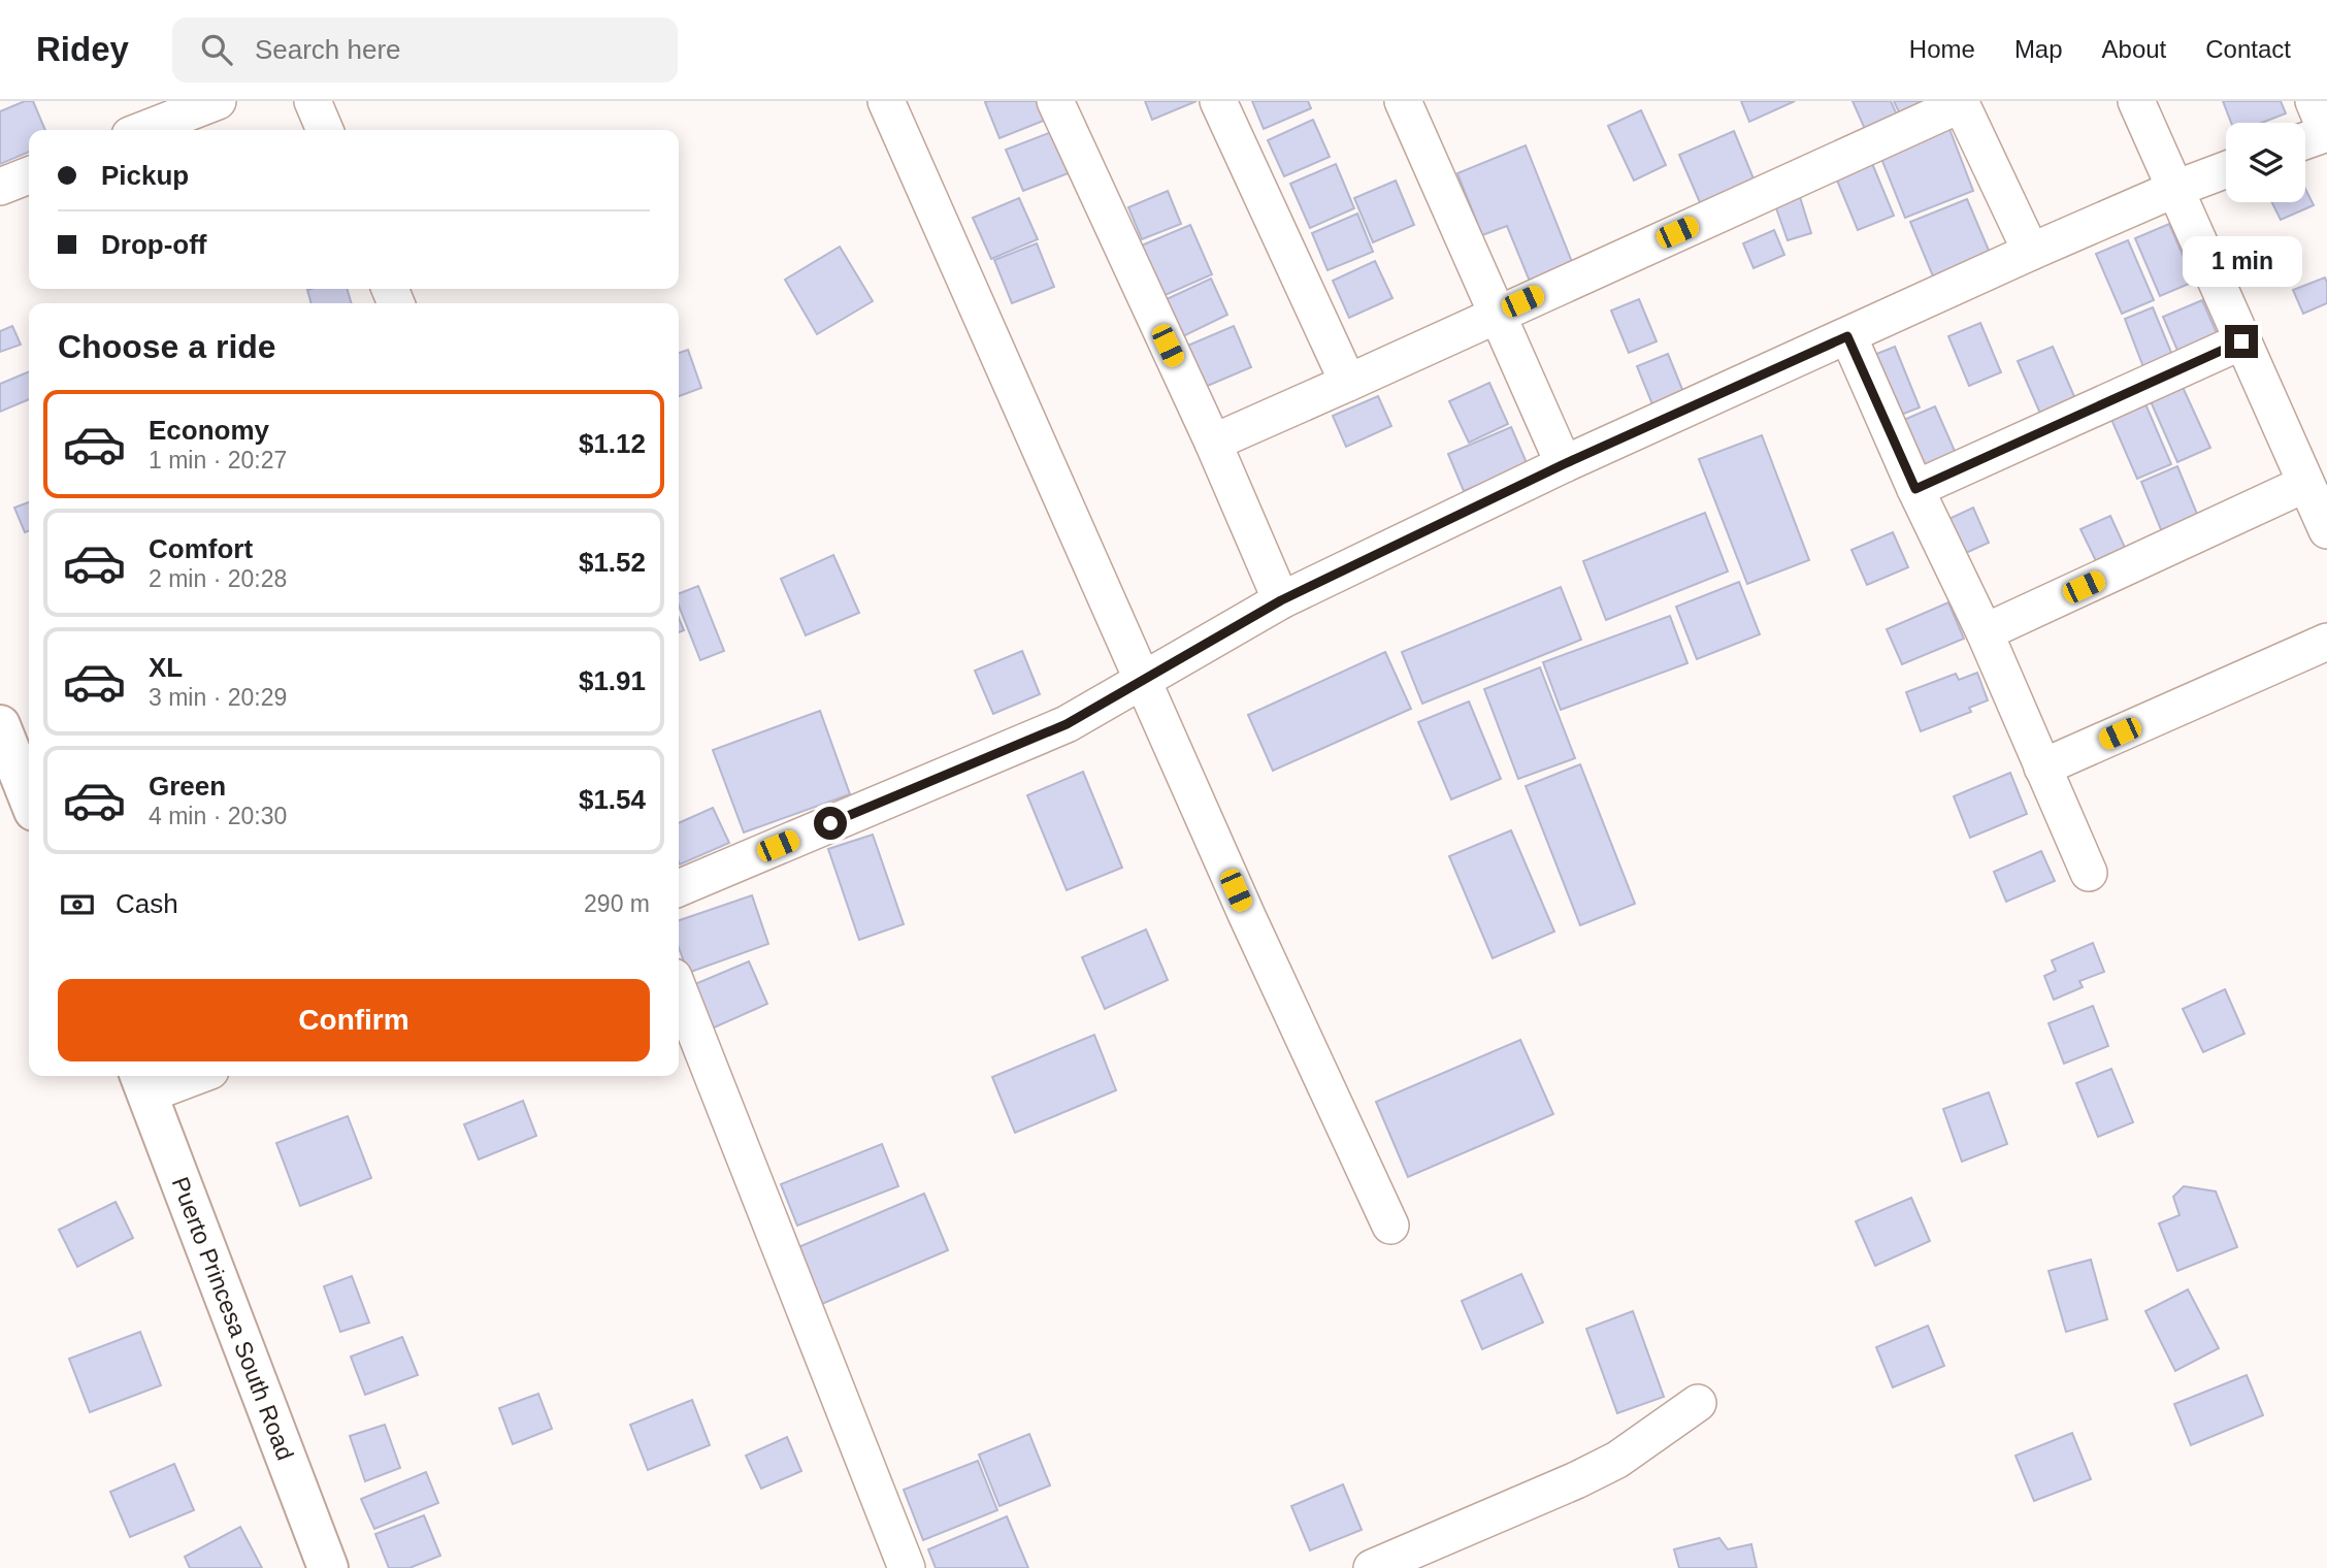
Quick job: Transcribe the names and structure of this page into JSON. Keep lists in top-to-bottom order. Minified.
{"streets":{"main road":["Puerto Princesa South Road"]},"page":{"header":"Ridey","search":"Search here","nav":["Home","Map","About","Contact"],"banner":["Pickup","Drop-off"],"bubble":"1 min","heading":"Choose a ride","list":[{"name":"Economy","note":"1 min · 20:27","value":"$1.12"},{"name":"Comfort","note":"2 min · 20:28","value":"$1.52"},{"name":"XL","note":"3 min · 20:29","value":"$1.91"},{"name":"Green","note":"4 min · 20:30","value":"$1.54"}],"pay":["Cash","290 m"],"buttons":"Confirm"}}
